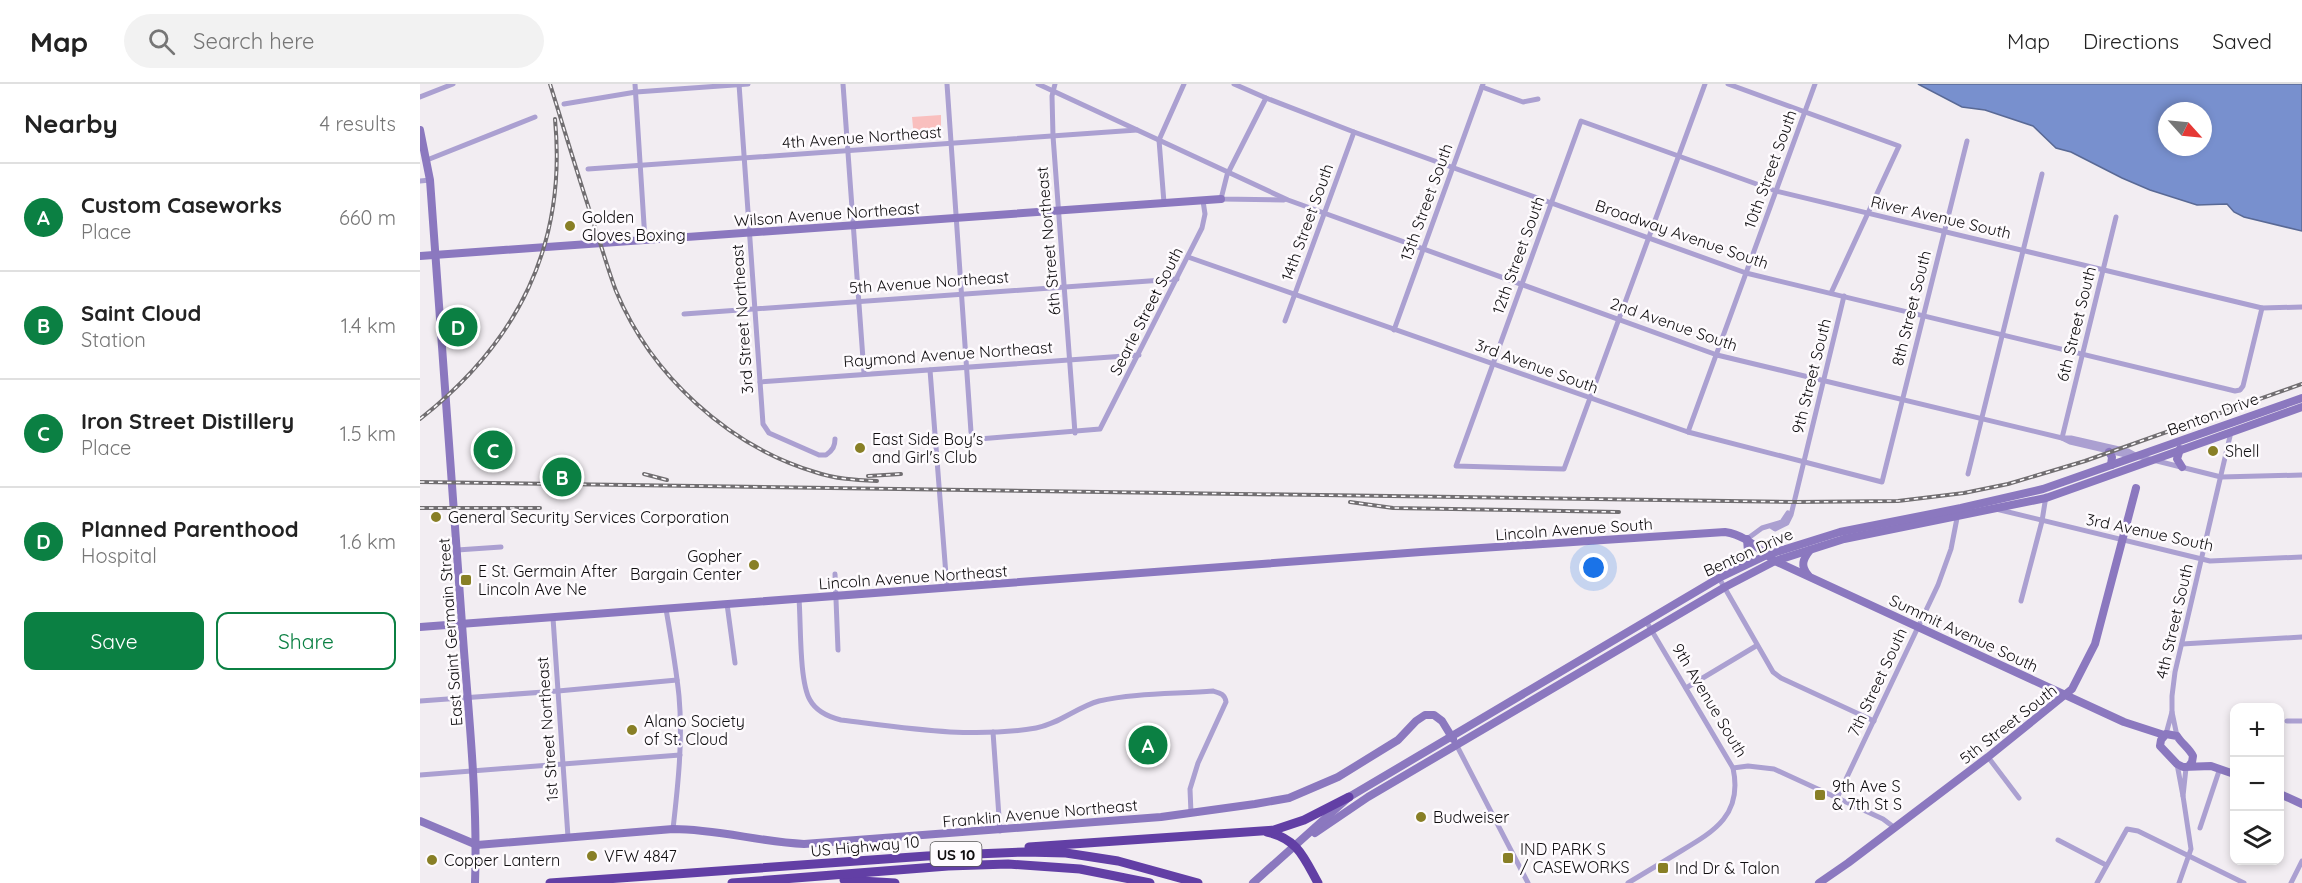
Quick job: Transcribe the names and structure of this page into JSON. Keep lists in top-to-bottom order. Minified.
{"streets":{"highway":["US Highway 10","US 10"],"street":["4th Avenue Northeast","10th Street South","13th Street South","Wilson Avenue Northeast","River Avenue South","14th Street South","Broadway Avenue South","6th Street Northeast","12th Street South","5th Avenue Northeast","8th Street South","Searle Street South","3rd Street Northeast","2nd Avenue South","6th Street South","Raymond Avenue Northeast","3rd Avenue South","9th Street South","Benton Drive","Lincoln Avenue South","Lincoln Avenue Northeast","4th Street South","East Saint Germain Street","Summit Avenue South","7th Street South","9th Avenue South","5th Street South","1st Street Northeast","Franklin Avenue Northeast"]},"crossings":[["4th Avenue Northeast","6th Street Northeast"],["4th Avenue Northeast","3rd Street Northeast"],["4th Avenue Northeast","2nd Avenue South"],["10th Street South","River Avenue South"],["10th Street South","Broadway Avenue South"],["10th Street South","2nd Avenue South"],["10th Street South","3rd Avenue South"],["13th Street South","Broadway Avenue South"],["13th Street South","2nd Avenue South"],["13th Street South","3rd Avenue South"],["Wilson Avenue Northeast","6th Street Northeast"],["Wilson Avenue Northeast","Searle Street South"],["Wilson Avenue Northeast","3rd Street Northeast"],["Wilson Avenue Northeast","2nd Avenue South"],["Wilson Avenue Northeast","East Saint Germain Street"],["River Avenue South","Broadway Avenue South"],["River Avenue South","12th Street South"],["River Avenue South","8th Street South"],["River Avenue South","6th Street South"],["14th Street South","Broadway Avenue South"],["14th Street South","2nd Avenue South"],["14th Street South","3rd Avenue South"],["Broadway Avenue South","12th Street South"],["Broadway Avenue South","8th Street South"],["Broadway Avenue South","6th Street South"],["Broadway Avenue South","9th Street South"],["6th Street Northeast","5th Avenue Northeast"],["6th Street Northeast","Searle Street South"],["6th Street Northeast","2nd Avenue South"],["6th Street Northeast","Raymond Avenue Northeast"],["12th Street South","2nd Avenue South"],["12th Street South","3rd Avenue South"],["5th Avenue Northeast","Searle Street South"],["5th Avenue Northeast","3rd Street Northeast"],["8th Street South","2nd Avenue South"],["8th Street South","3rd Avenue South"],["Searle Street South","Raymond Avenue Northeast"],["Searle Street South","3rd Avenue South"],["3rd Street Northeast","Raymond Avenue Northeast"],["2nd Avenue South","6th Street South"],["2nd Avenue South","9th Street South"],["2nd Avenue South","Benton Drive"],["2nd Avenue South","4th Street South"],["3rd Avenue South","9th Street South"],["3rd Avenue South","Benton Drive"],["3rd Avenue South","4th Street South"],["3rd Avenue South","5th Street South"],["9th Street South","Lincoln Avenue South"],["Benton Drive","Lincoln Avenue South"],["Benton Drive","4th Street South"],["Benton Drive","Summit Avenue South"],["Benton Drive","7th Street South"],["Benton Drive","9th Avenue South"],["Benton Drive","Franklin Avenue Northeast"],["Lincoln Avenue South","Lincoln Avenue Northeast"],["Lincoln Avenue South","Summit Avenue South"],["Lincoln Avenue Northeast","East Saint Germain Street"],["Lincoln Avenue Northeast","1st Street Northeast"],["4th Street South","Summit Avenue South"],["East Saint Germain Street","Franklin Avenue Northeast"],["Summit Avenue South","7th Street South"],["Summit Avenue South","5th Street South"],["7th Street South","9th Avenue South"],["9th Avenue South","5th Street South"],["1st Street Northeast","Franklin Avenue Northeast"]],"places":{"other":["Golden Gloves Boxing","East Side Boy's and Girl's Club","Shell","General Security Services Corporation","Gopher Bargain Center","Alano Society of St. Cloud","Budweiser","VFW 4847","Copper Lantern"],"transit":["E St. Germain After Lincoln Ave Ne","9th Ave S & 7th St S","IND PARK S / CASEWORKS","Ind Dr & Talon"]},"north":"bottom right","page":{"header":"Map","search":"Search here","nav":["Map","Directions","Saved"],"heading":["Nearby","4 results"],"list":[{"mark":"A","name":"Custom Caseworks","note":"Place","value":"660 m"},{"mark":"B","name":"Saint Cloud","note":"Station","value":"1.4 km"},{"mark":"C","name":"Iron Street Distillery","note":"Place","value":"1.5 km"},{"mark":"D","name":"Planned Parenthood","note":"Hospital","value":"1.6 km"}],"pins":["D","C","B","A"],"buttons":["Save","Share"],"map_buttons":["+","−"]}}
